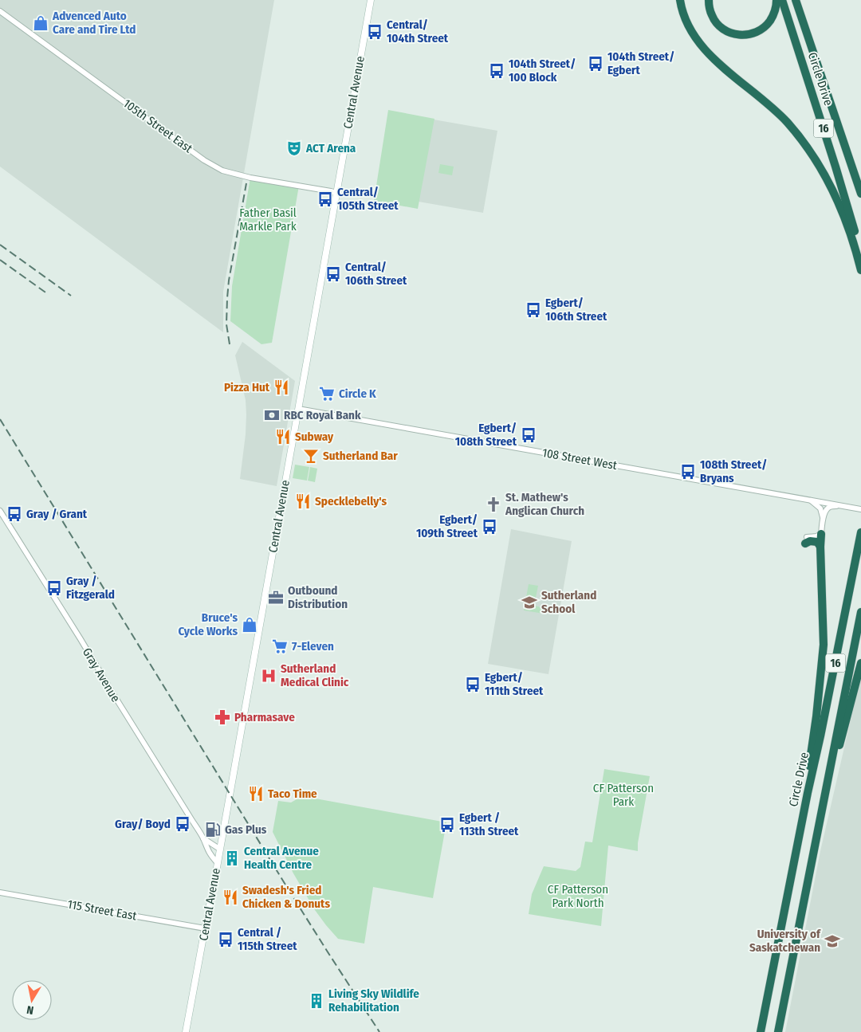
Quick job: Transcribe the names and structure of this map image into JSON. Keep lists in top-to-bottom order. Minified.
{"streets":{"highway":["Circle Drive","16"],"main road":["Central Avenue"],"street":["105th Street East","108 Street West","Gray Avenue","115 Street East"]},"crossings":[["Central Avenue","105th Street East"],["Central Avenue","108 Street West"],["Central Avenue","Gray Avenue"],["Central Avenue","115 Street East"]],"parks":["Father Basil Markle Park","CF Patterson Park","CF Patterson Park North"],"places":{"shop":["Advenced Auto Care and Tire Ltd","Bruce's Cycle Works"],"bus stop":["Central/ 104th Street","104th Street/ Egbert","104th Street/ 100 Block","Central/ 105th Street","Central/ 106th Street","Egbert/ 106th Street","Egbert/ 108th Street","108th Street/ Bryans","Gray / Grant","Egbert/ 109th Street","Gray / Fitzgerald","Egbert/ 111th Street","Gray/ Boyd","Egbert / 113th Street","Central / 115th Street"],"theatre":["ACT Arena"],"restaurant":["Pizza Hut","Subway","Specklebelly's","Taco Time","Swadesh's Fried Chicken & Donuts"],"supermarket":["Circle K","7-Eleven"],"bank":["RBC Royal Bank"],"bar":["Sutherland Bar"],"church":["St. Mathew's Anglican Church"],"office":["Outbound Distribution"],"school or university":["Sutherland School","University of Saskatchewan"],"hospital":["Sutherland Medical Clinic"],"pharmacy":["Pharmasave"],"fuel station":["Gas Plus"],"building":["Central Avenue Health Centre","Living Sky Wildlife Rehabilitation"]},"north":"bottom"}
